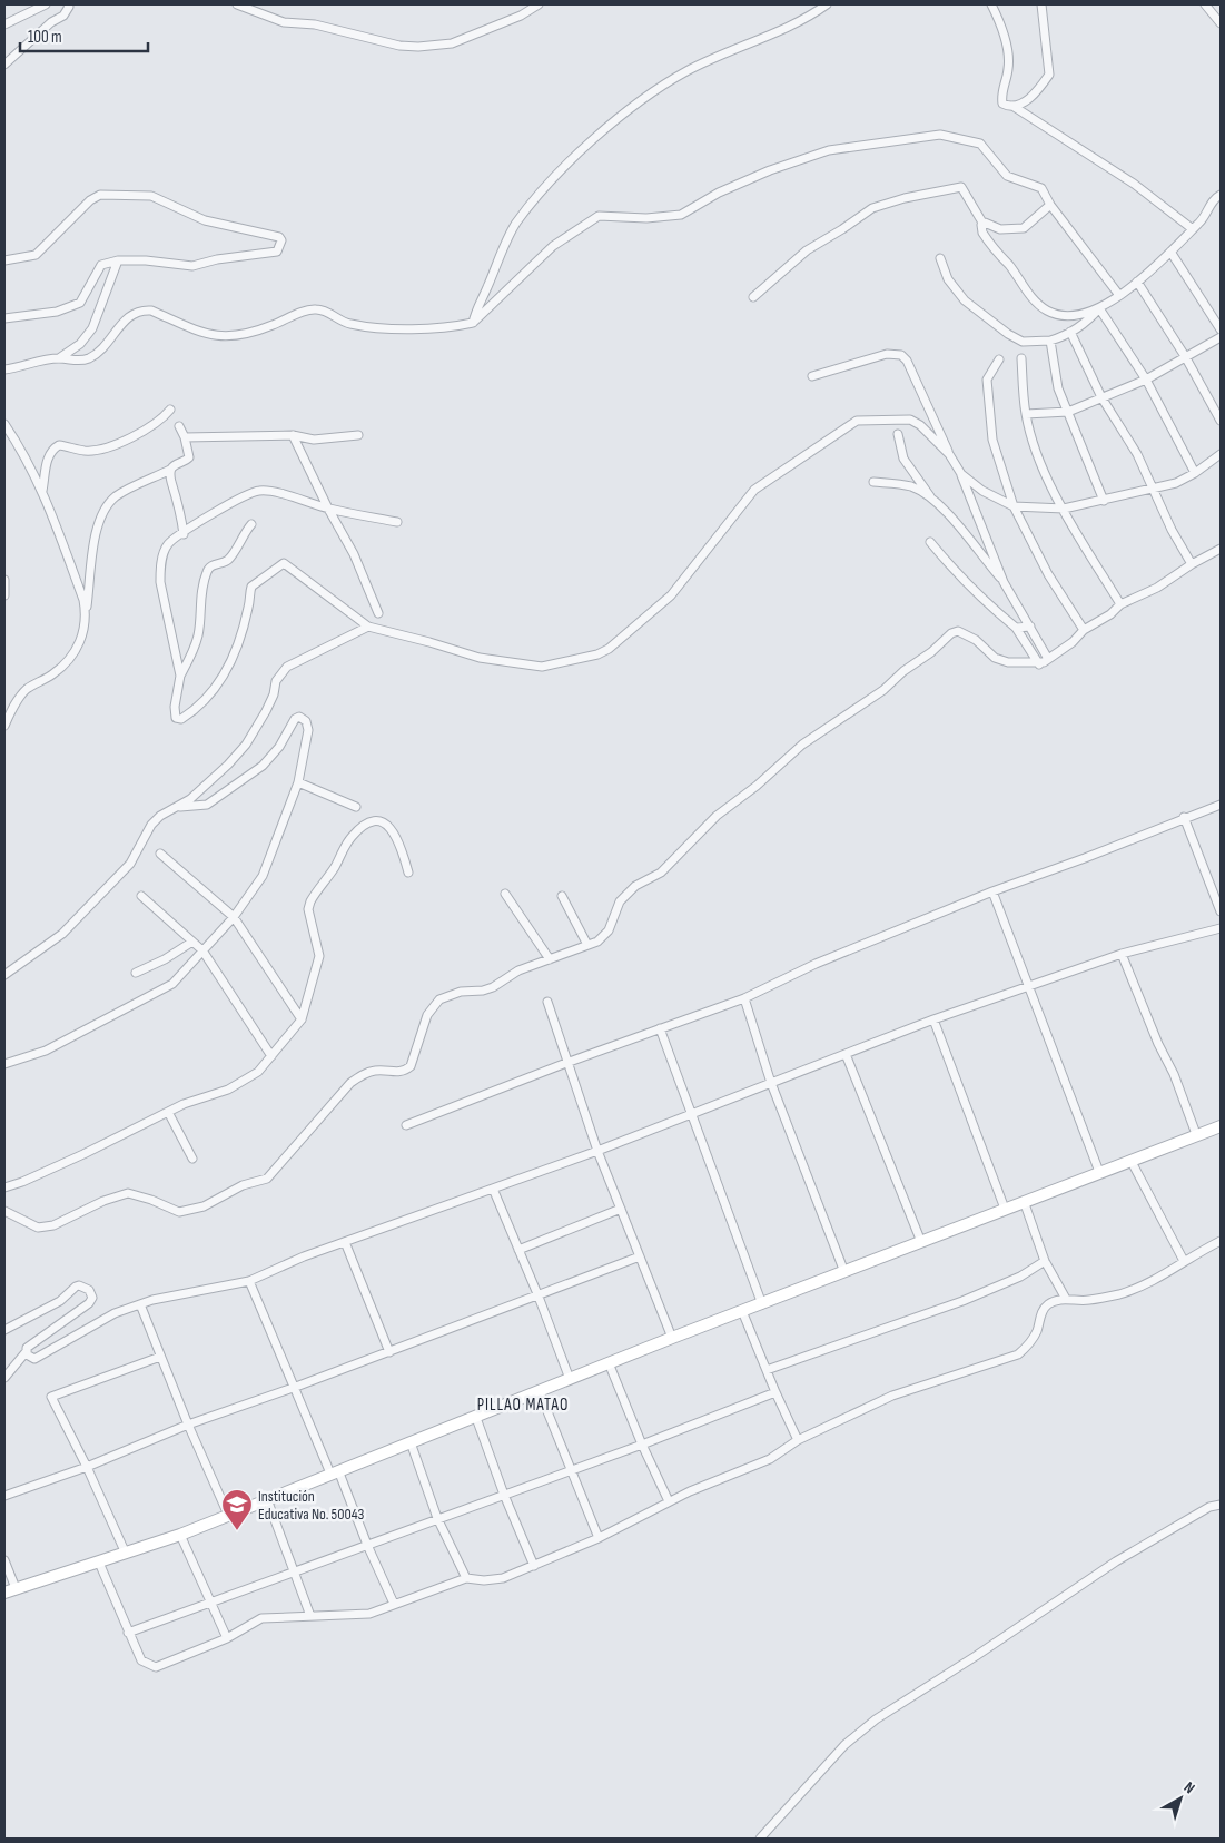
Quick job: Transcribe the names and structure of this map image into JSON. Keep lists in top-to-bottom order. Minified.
{"districts":["PILLAO MATAO"],"places":{"school or university":["Institución Educativa No. 50043"]},"scale_bar":"100 m","north":"top right"}
